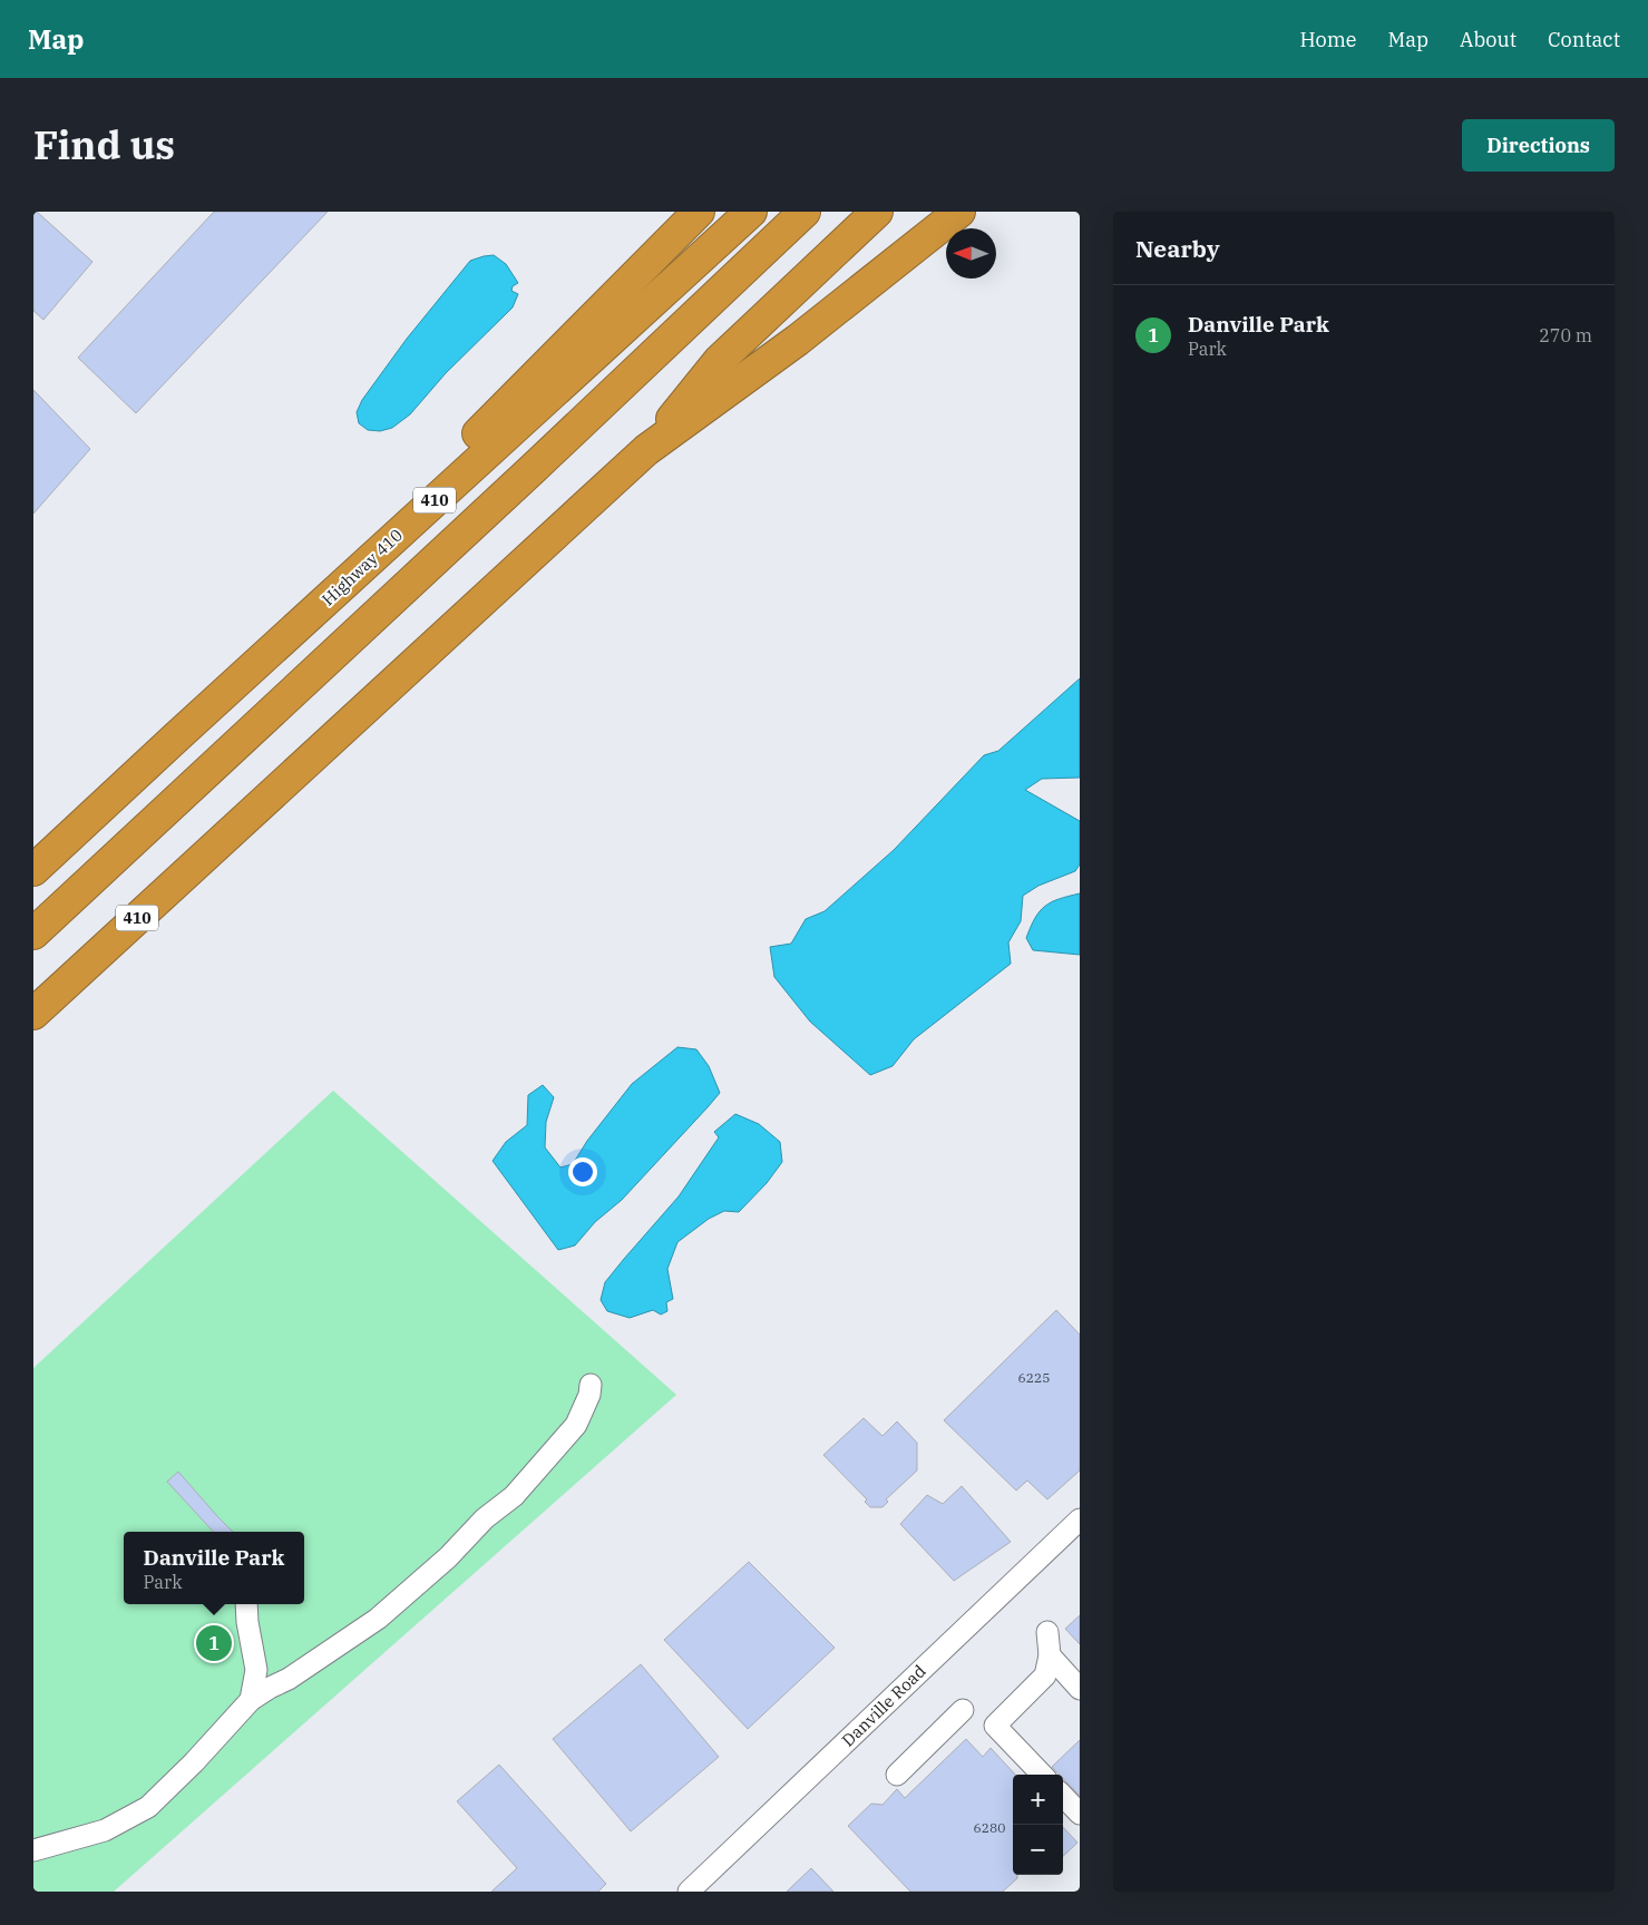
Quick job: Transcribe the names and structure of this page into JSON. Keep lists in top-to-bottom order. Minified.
{"streets":{"highway":["410","Highway 410"],"street":["Danville Road"]},"house_numbers":["6225","6280"],"north":"left","page":{"header":"Map","nav":["Home","Map","About","Contact"],"title":"Find us","buttons":"Directions","heading":"Nearby","list":[{"mark":"1","name":"Danville Park","note":"Park","value":"270 m"}],"popup":["Danville Park","Park"],"pins":"1","map_buttons":["+","−"]}}
